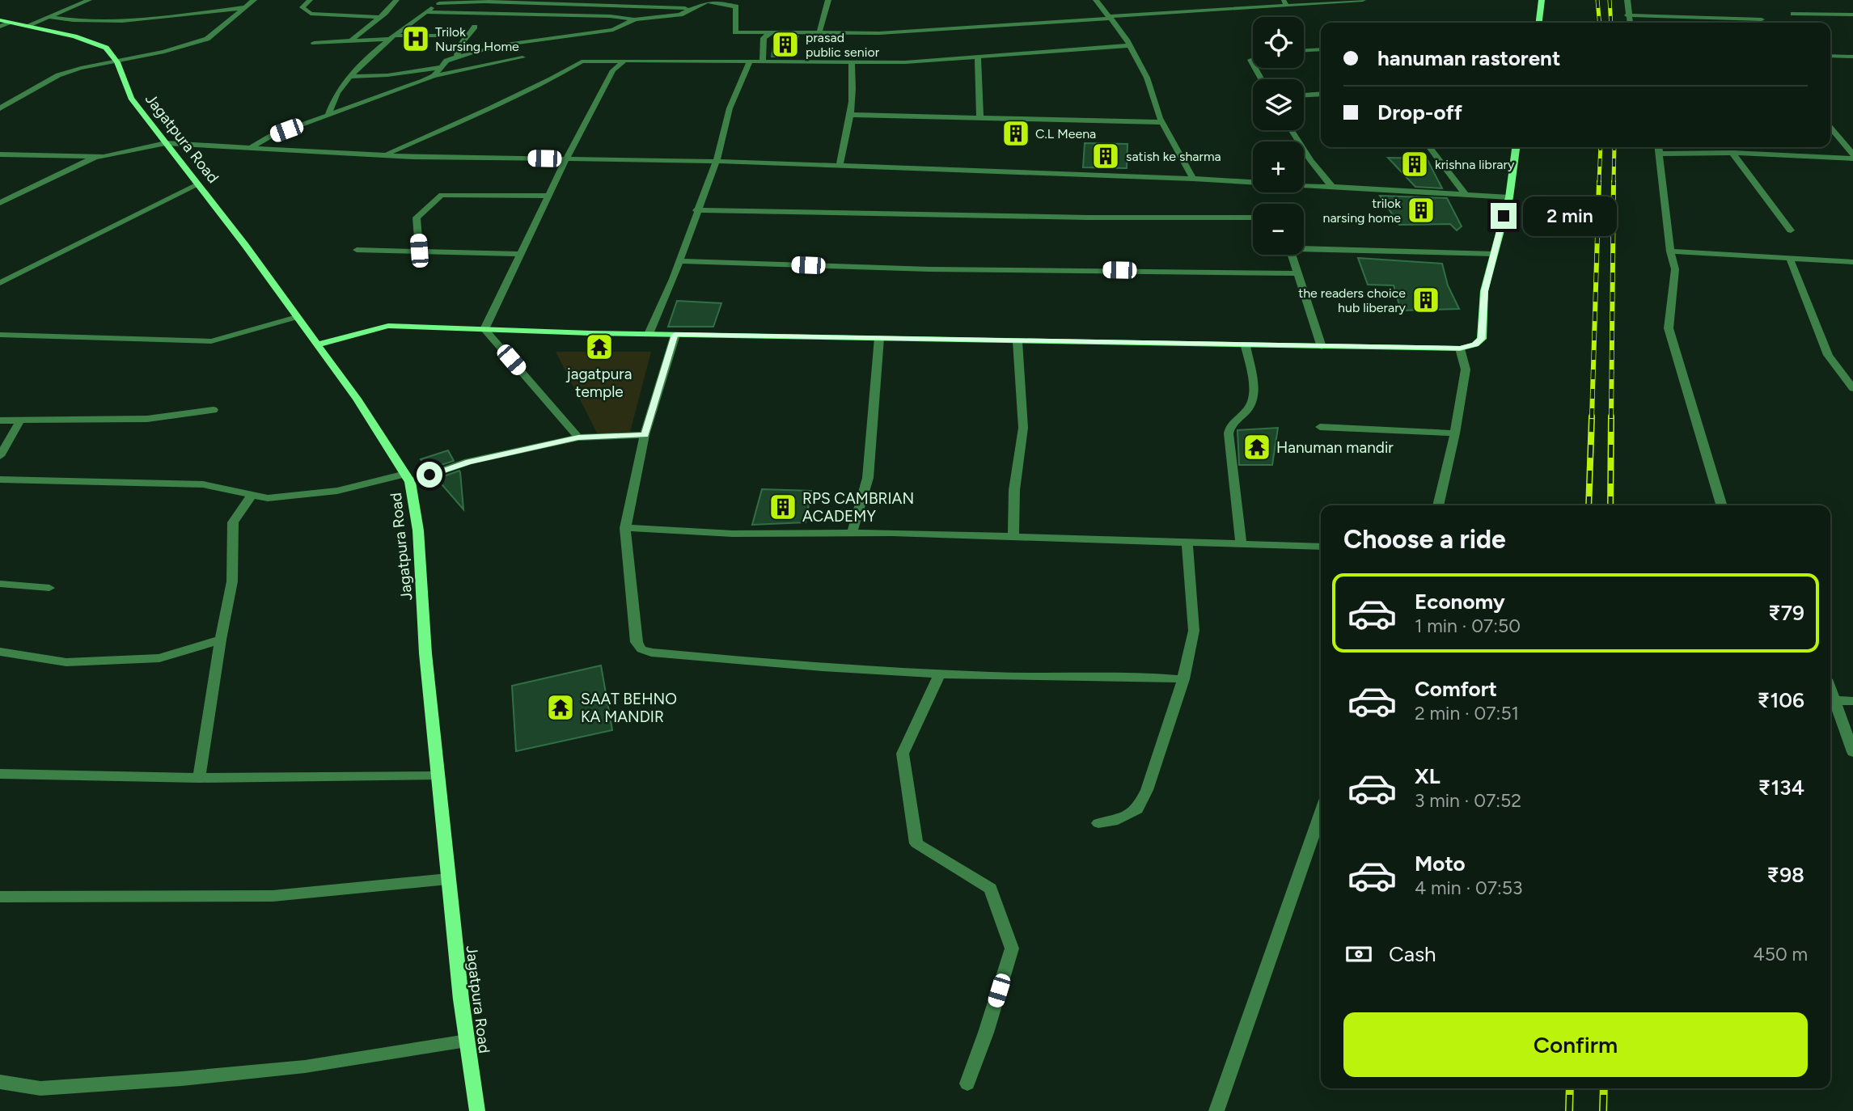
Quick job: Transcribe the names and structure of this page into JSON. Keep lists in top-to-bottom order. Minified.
{"streets":{"street":["Jagatpura Road"]},"places":{"hospital":["Trilok Nursing Home"],"building":["prasad public senior","C.L Meena","satish ke sharma","krishna library","trilok narsing home","the readers choice hub liberary","RPS CAMBRIAN ACADEMY"],"temple":["jagatpura temple","Hanuman mandir","SAAT BEHNO KA MANDIR"]},"page":{"map_buttons":["+","−"],"banner":["hanuman rastorent","Drop-off"],"bubble":"2 min","heading":"Choose a ride","list":[{"name":"Economy","note":"1 min · 07:50","value":"₹79"},{"name":"Comfort","note":"2 min · 07:51","value":"₹106"},{"name":"XL","note":"3 min · 07:52","value":"₹134"},{"name":"Moto","note":"4 min · 07:53","value":"₹98"}],"pay":["Cash","450 m"],"buttons":"Confirm"}}
